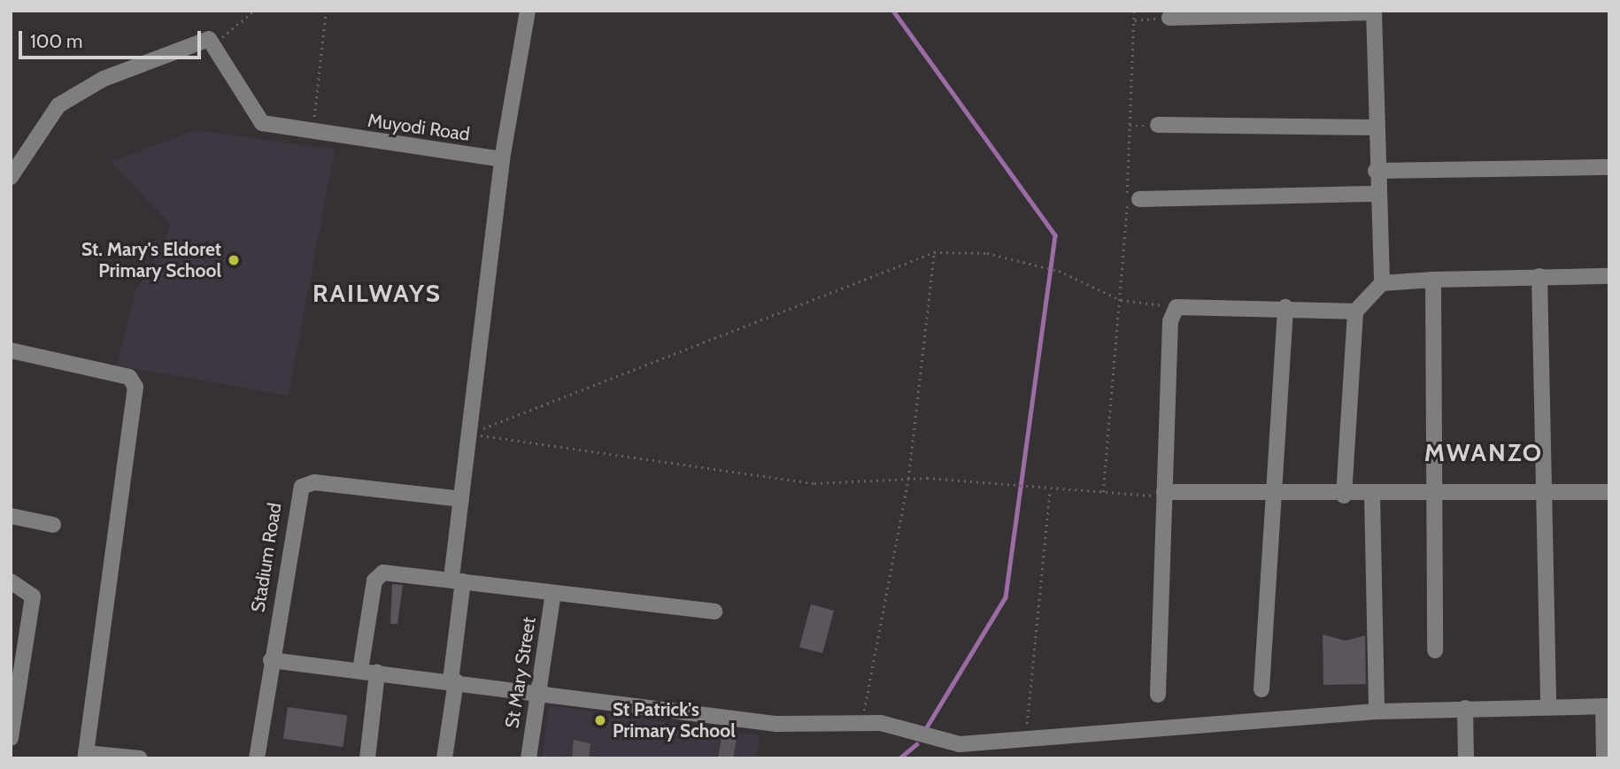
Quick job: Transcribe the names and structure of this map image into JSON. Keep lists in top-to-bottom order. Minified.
{"streets":{"street":["Muyodi Road","Stadium Road","St Mary Street"]},"districts":["RAILWAYS","MWANZO"],"places":["St. Mary's Eldoret Primary School","St Patrick's Primary School"],"scale_bar":"100 m"}
